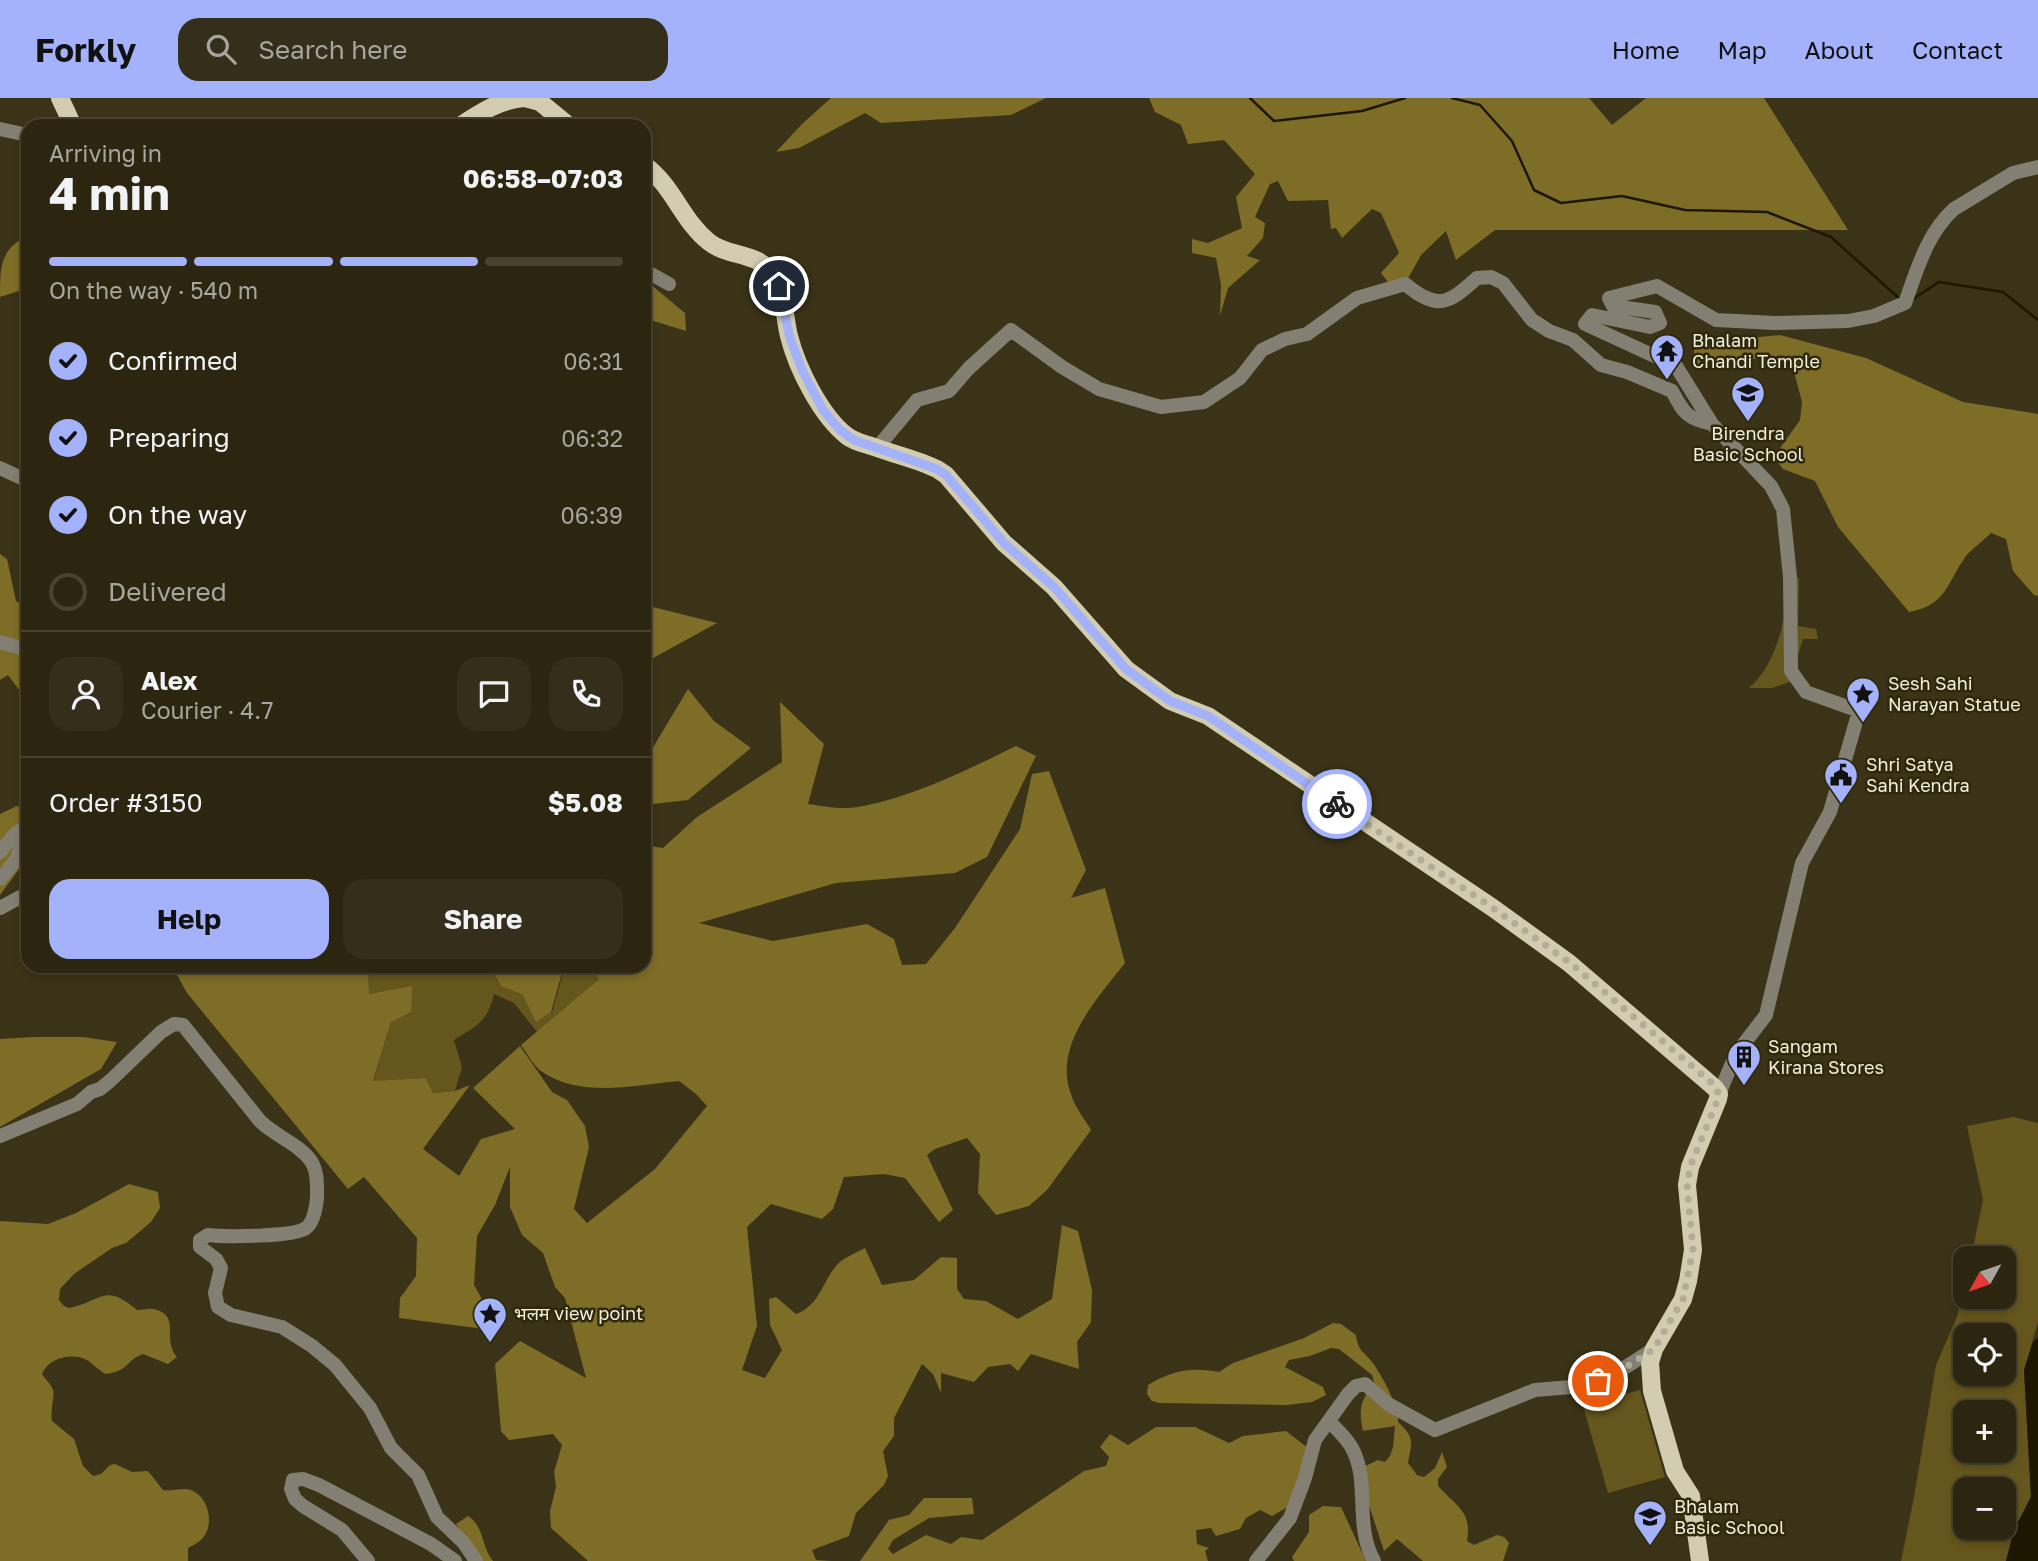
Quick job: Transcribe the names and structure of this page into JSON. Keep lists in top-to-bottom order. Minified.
{"places":{"temple":["Bhalam Chandi Temple"],"school or university":["Birendra Basic School","Bhalam Basic School"],"place":["Sesh Sahi Narayan Statue","भलम view point"],"public building":["Shri Satya Sahi Kendra"],"building":["Sangam Kirana Stores"]},"north":"bottom left","page":{"header":"Forkly","search":"Search here","nav":["Home","Map","About","Contact"],"heading":["4 min","Arriving in","06:58–07:03"],"panel":["Alex","Courier · 4.7","Order #3150","$5.08"],"bar":"On the way · 540 m","list":[["Confirmed","06:31"],["Preparing","06:32"],["On the way","06:39"],"Delivered"],"buttons":["Help","Share"],"map_buttons":["+","−"]}}
